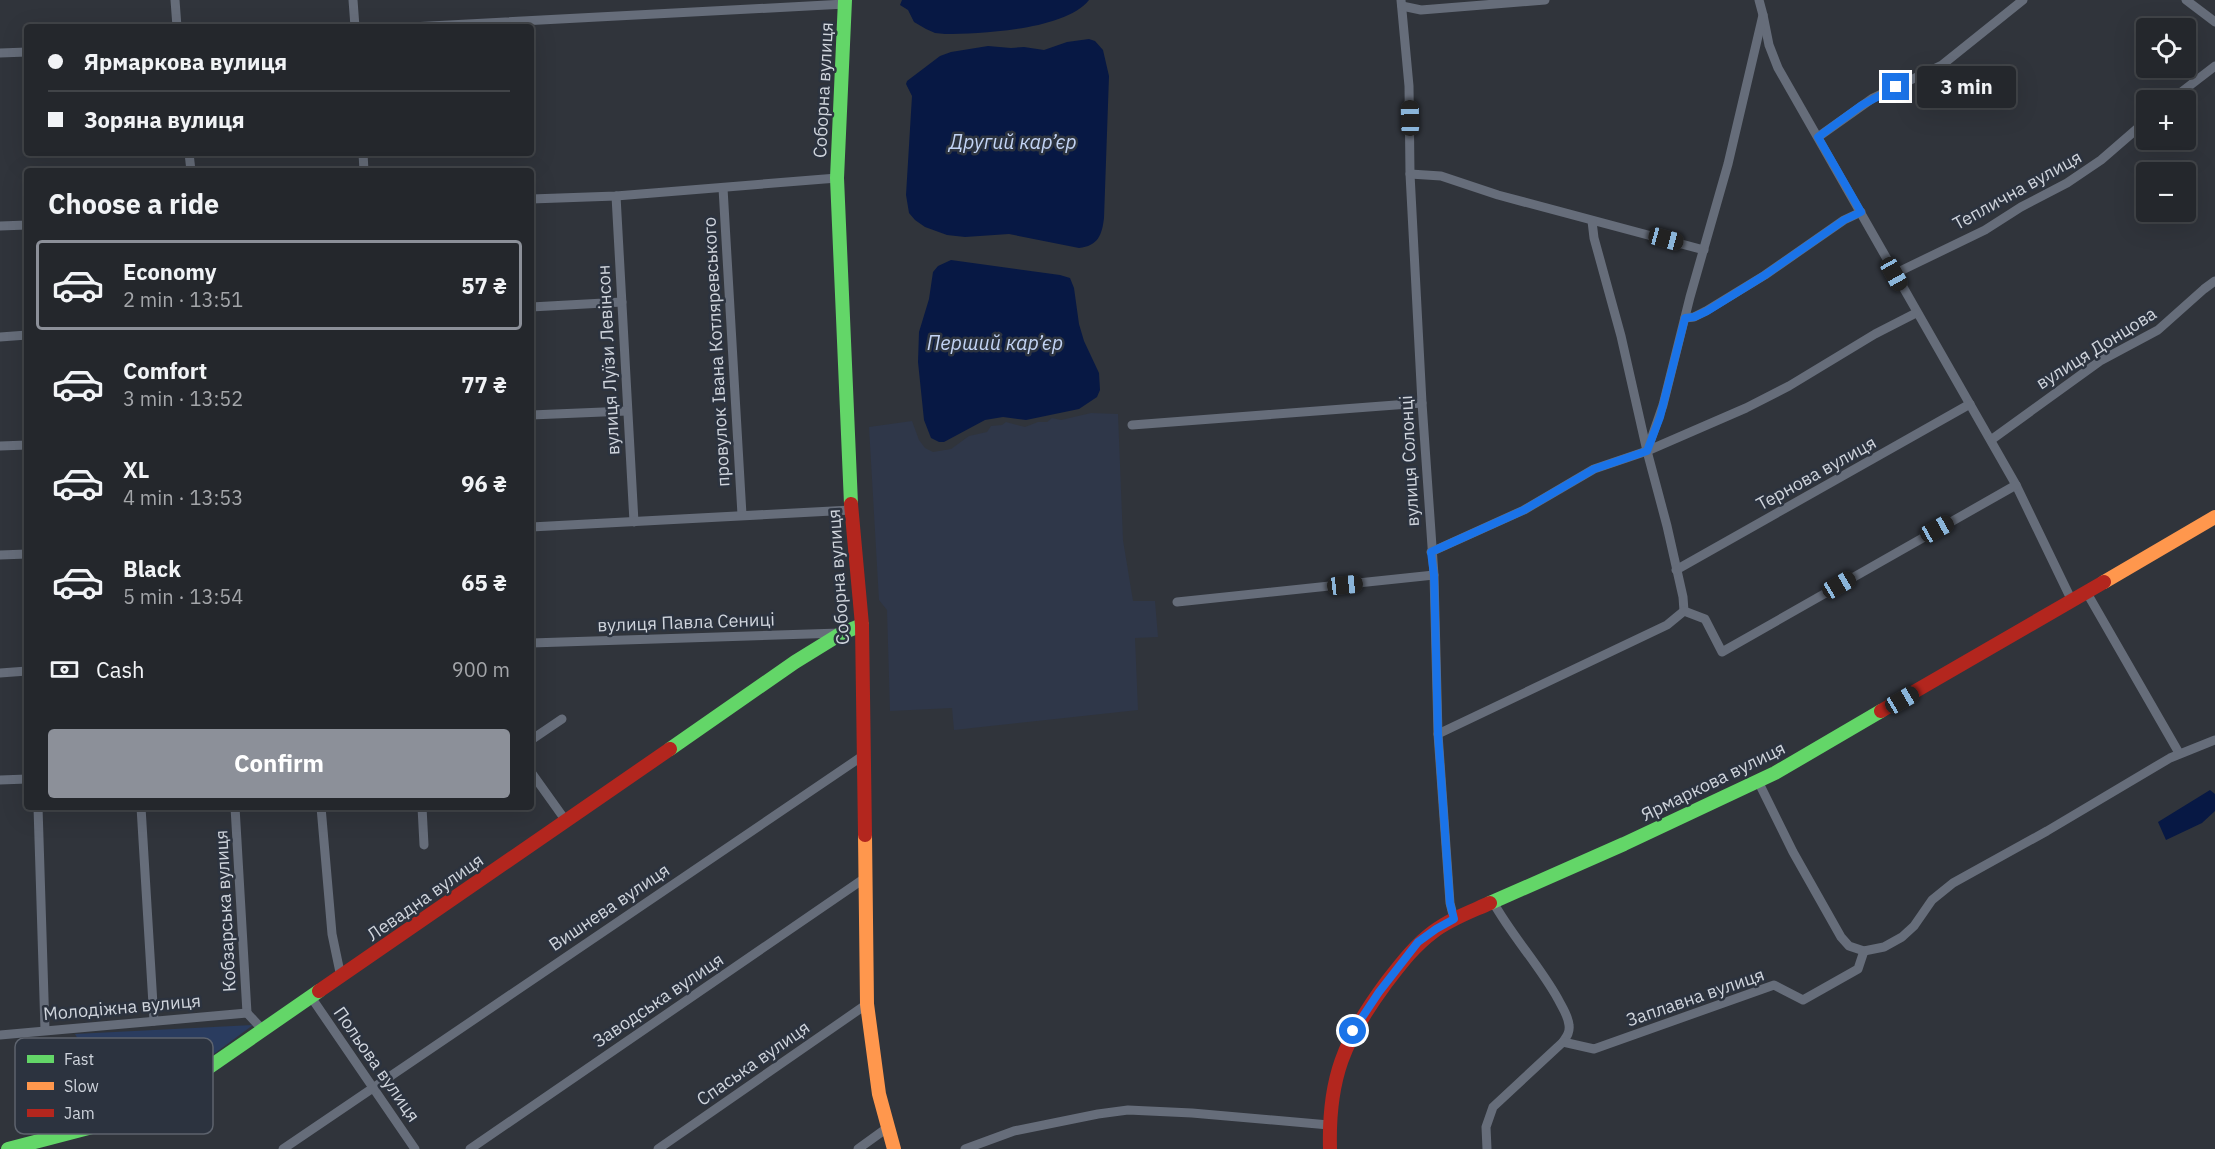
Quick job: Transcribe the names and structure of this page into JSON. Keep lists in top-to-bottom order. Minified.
{"streets":{"street":["Соборна вулиця","Теплична вулиця","вулиця Донцова","провулок Івана Котляревського","вулиця Луїзи Левінсон","вулиця Солонці","Тернова вулиця","вулиця Павла Сениці","Ярмаркова вулиця","Левадна вулиця","Вишнева вулиця","Кобзарська вулиця","Заплавна вулиця","Заводська вулиця","Молодіжна вулиця","Спаська вулиця","Польова вулиця"]},"crossings":[["Соборна вулиця","Левадна вулиця"],["Соборна вулиця","Вишнева вулиця"],["Соборна вулиця","Заводська вулиця"],["Соборна вулиця","Спаська вулиця"],["вулиця Солонці","Ярмаркова вулиця"],["вулиця Павла Сениці","Левадна вулиця"],["Левадна вулиця","Польова вулиця"],["Вишнева вулиця","Польова вулиця"],["Кобзарська вулиця","Молодіжна вулиця"]],"water":["Другий кар’єр","Перший кар’єр"],"legend":["Fast","Slow","Jam"],"page":{"map_buttons":["+","−"],"banner":["Ярмаркова вулиця","Зоряна вулиця"],"bubble":"3 min","heading":"Choose a ride","list":[{"name":"Economy","note":"2 min · 13:51","value":"57 ₴"},{"name":"Comfort","note":"3 min · 13:52","value":"77 ₴"},{"name":"XL","note":"4 min · 13:53","value":"96 ₴"},{"name":"Black","note":"5 min · 13:54","value":"65 ₴"}],"pay":["Cash","900 m"],"buttons":"Confirm"}}
